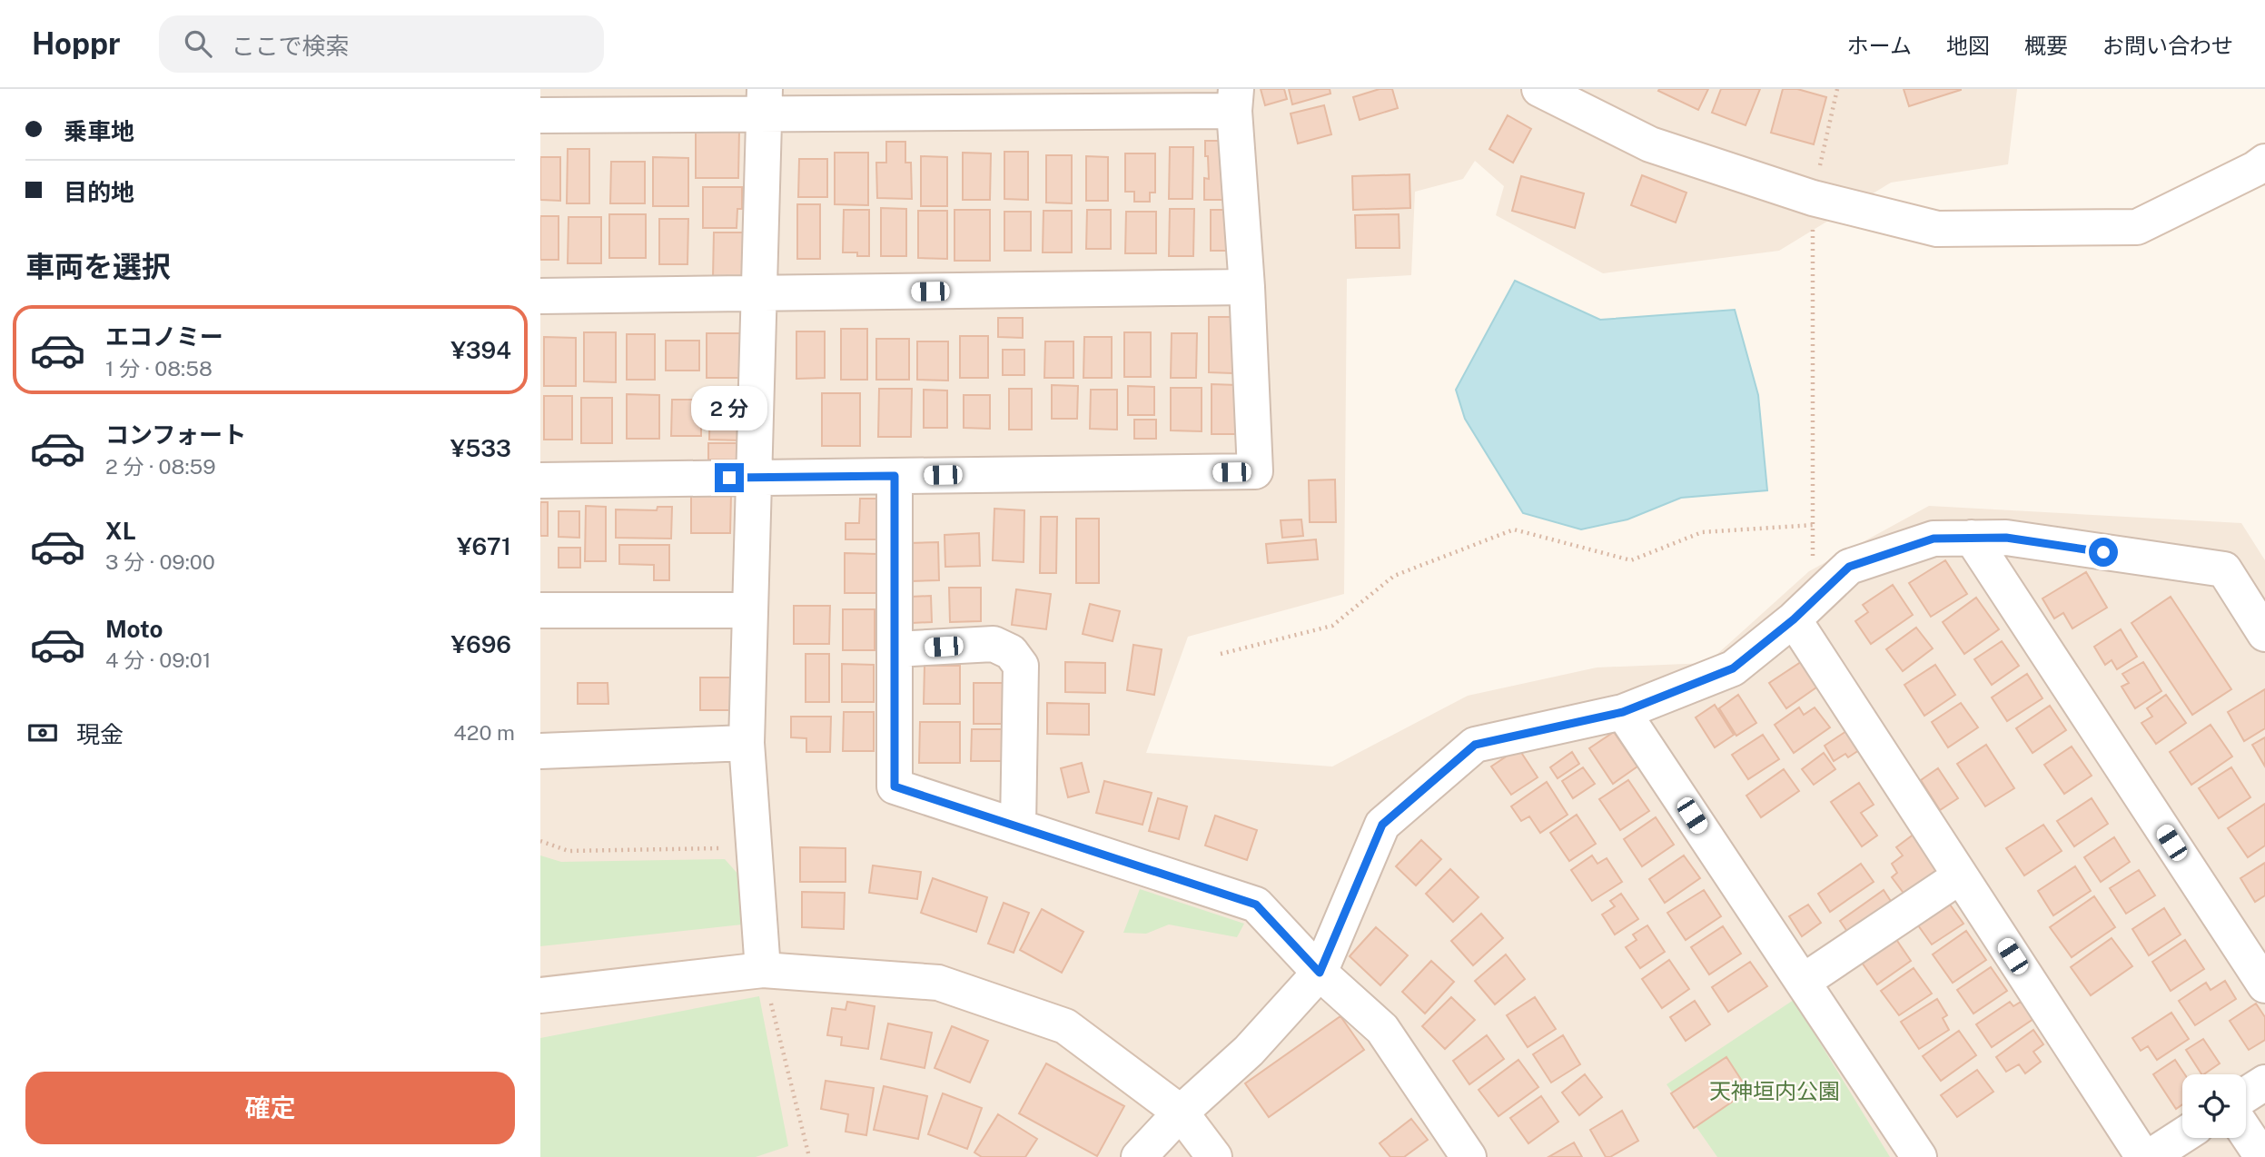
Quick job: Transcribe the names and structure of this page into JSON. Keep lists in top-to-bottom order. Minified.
{"parks":["天神垣内公園"],"page":{"header":"Hoppr","search":"ここで検索","nav":["ホーム","地図","概要","お問い合わせ"],"banner":["乗車地","目的地"],"heading":"車両を選択","list":[{"name":"エコノミー","note":"1 分 · 08:58","value":"¥394"},{"name":"コンフォート","note":"2 分 · 08:59","value":"¥533"},{"name":"XL","note":"3 分 · 09:00","value":"¥671"},{"name":"Moto","note":"4 分 · 09:01","value":"¥696"}],"bubble":"2 分","pay":["現金","420 m"],"buttons":"確定"}}
